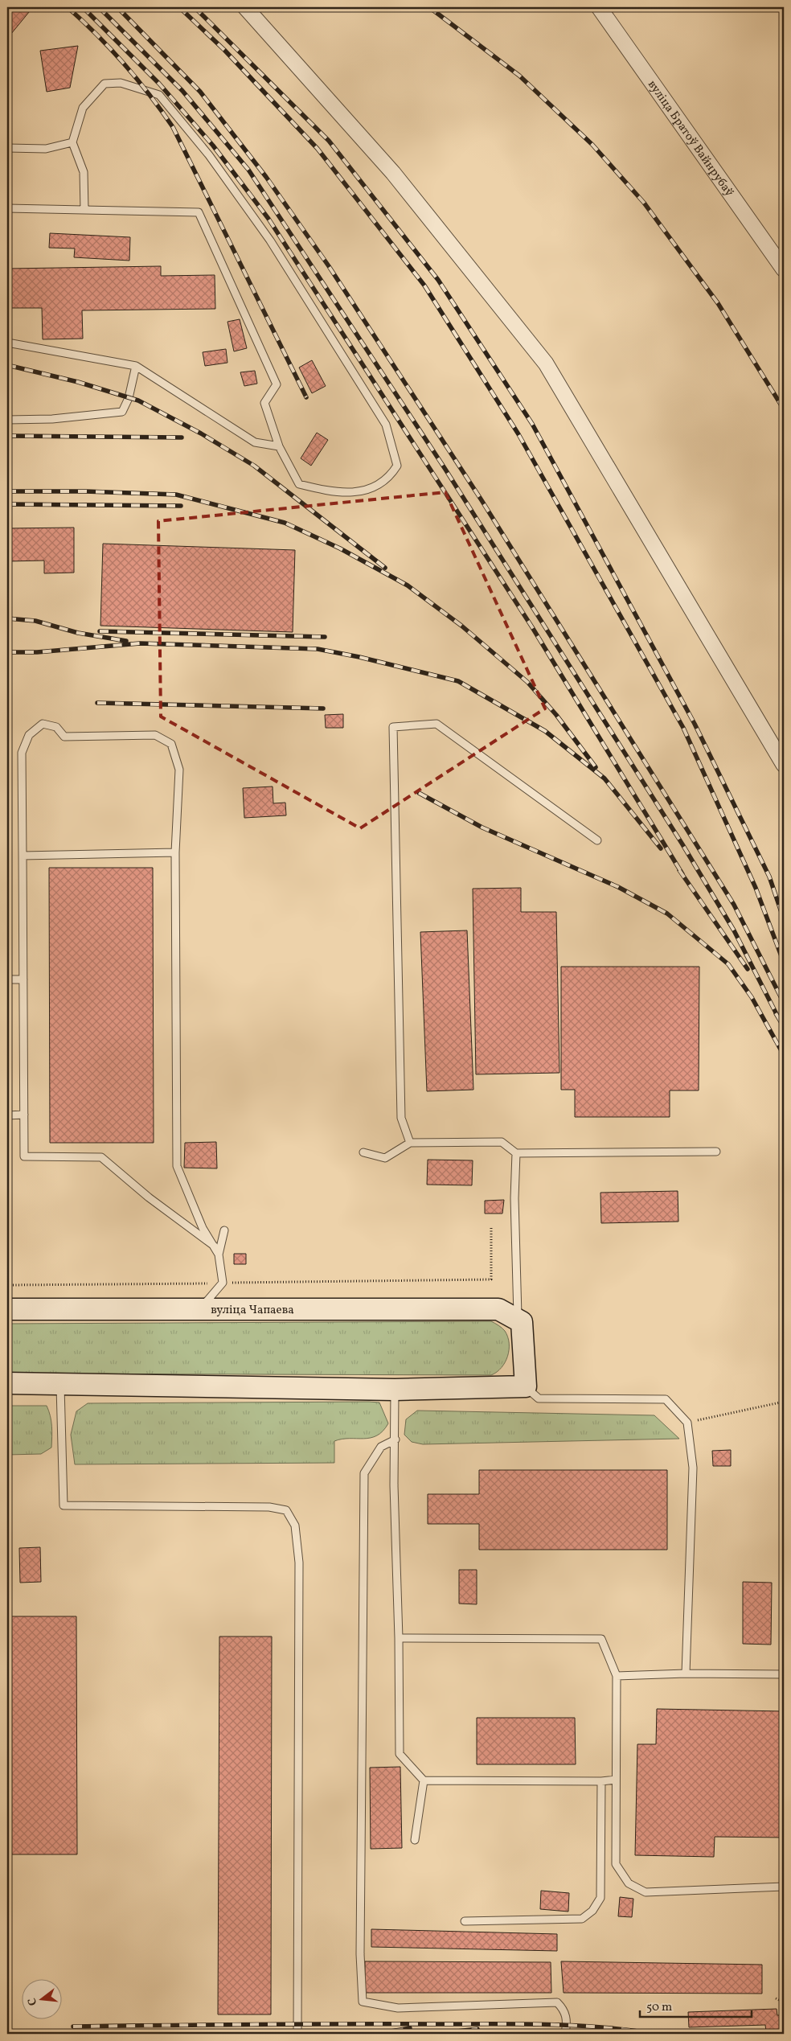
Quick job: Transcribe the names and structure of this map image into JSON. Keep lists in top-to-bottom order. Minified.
{"streets":{"street":["вуліца Братоў Вайнрубаў","вуліца Чапаева"]},"scale_bar":"50 m","north":"left"}
